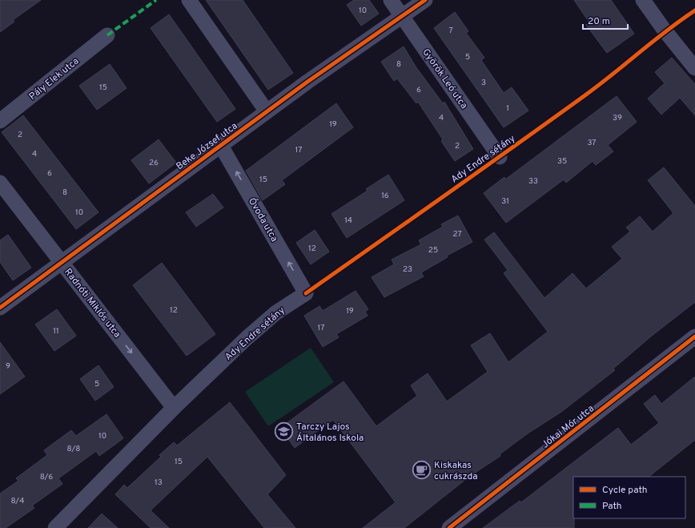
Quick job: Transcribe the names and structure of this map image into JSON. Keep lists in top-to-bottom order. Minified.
{"streets":{"street":["Pály Elek utca","Györök Leó utca","Beke József utca","Ady Endre sétány","Óvoda utca","Radnóti Miklós utca","Jókai Mór utca"]},"crossings":[["Györök Leó utca","Beke József utca"],["Beke József utca","Óvoda utca"],["Beke József utca","Radnóti Miklós utca"],["Ady Endre sétány","Óvoda utca"],["Ady Endre sétány","Radnóti Miklós utca"]],"one_way":["Óvoda utca","Radnóti Miklós utca"],"places":{"school or university":["Tarczy Lajos Általános Iskola"],"cafe":["Kiskakas cukrászda"]},"house_numbers":["10","7","5","8","3","15","6","1","4","39","19","2","37","2","17","4","35","26","6","15","33","8","16","31","10","14","27","12","25","23","12","19","17","11","9","5","10","8/8","15","8/6","13","8/4"],"legend":["Cycle path","Path"],"scale_bar":"20 m"}
